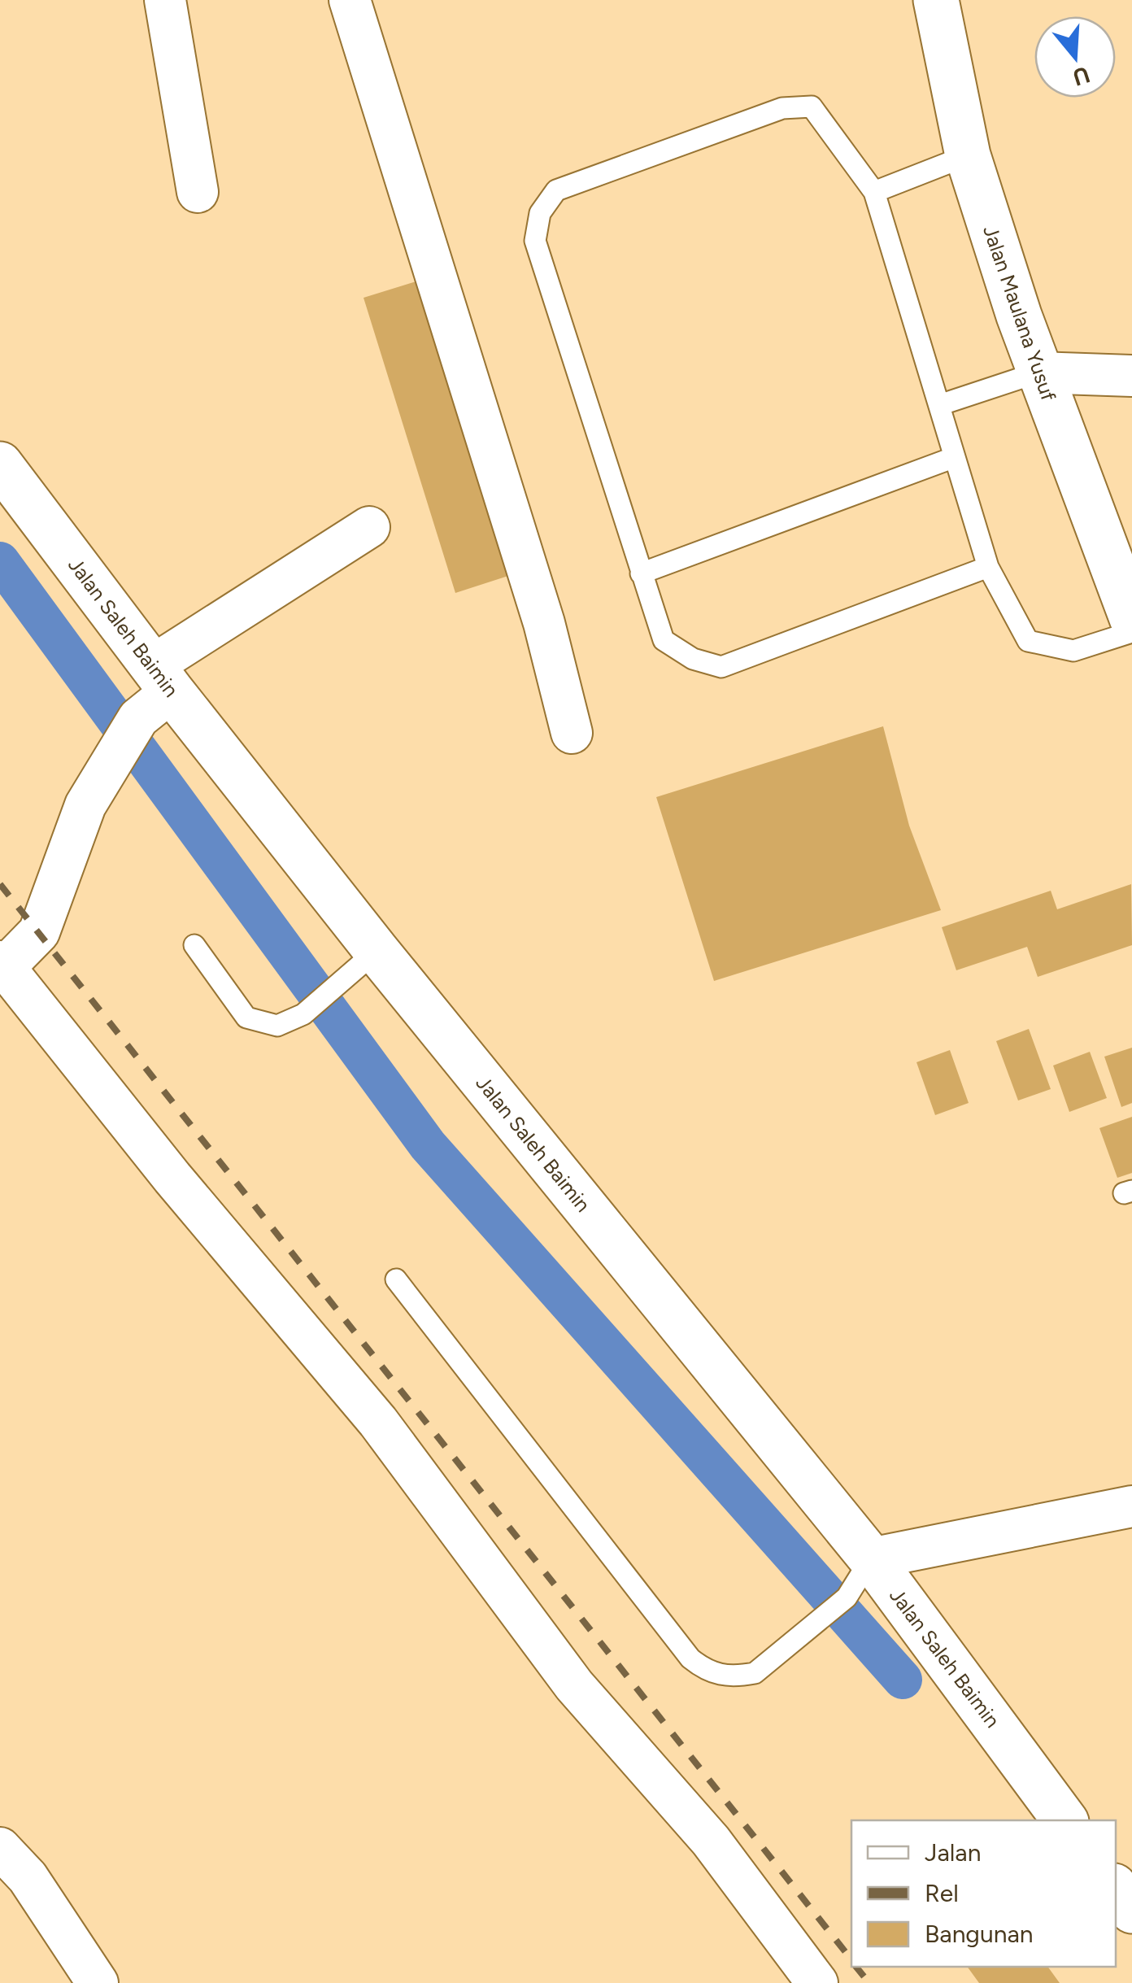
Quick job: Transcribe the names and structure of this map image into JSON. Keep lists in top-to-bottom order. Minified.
{"streets":{"street":["Jalan Maulana Yusuf","Jalan Saleh Baimin"]},"legend":["Jalan","Rel","Bangunan"],"north":"bottom"}
